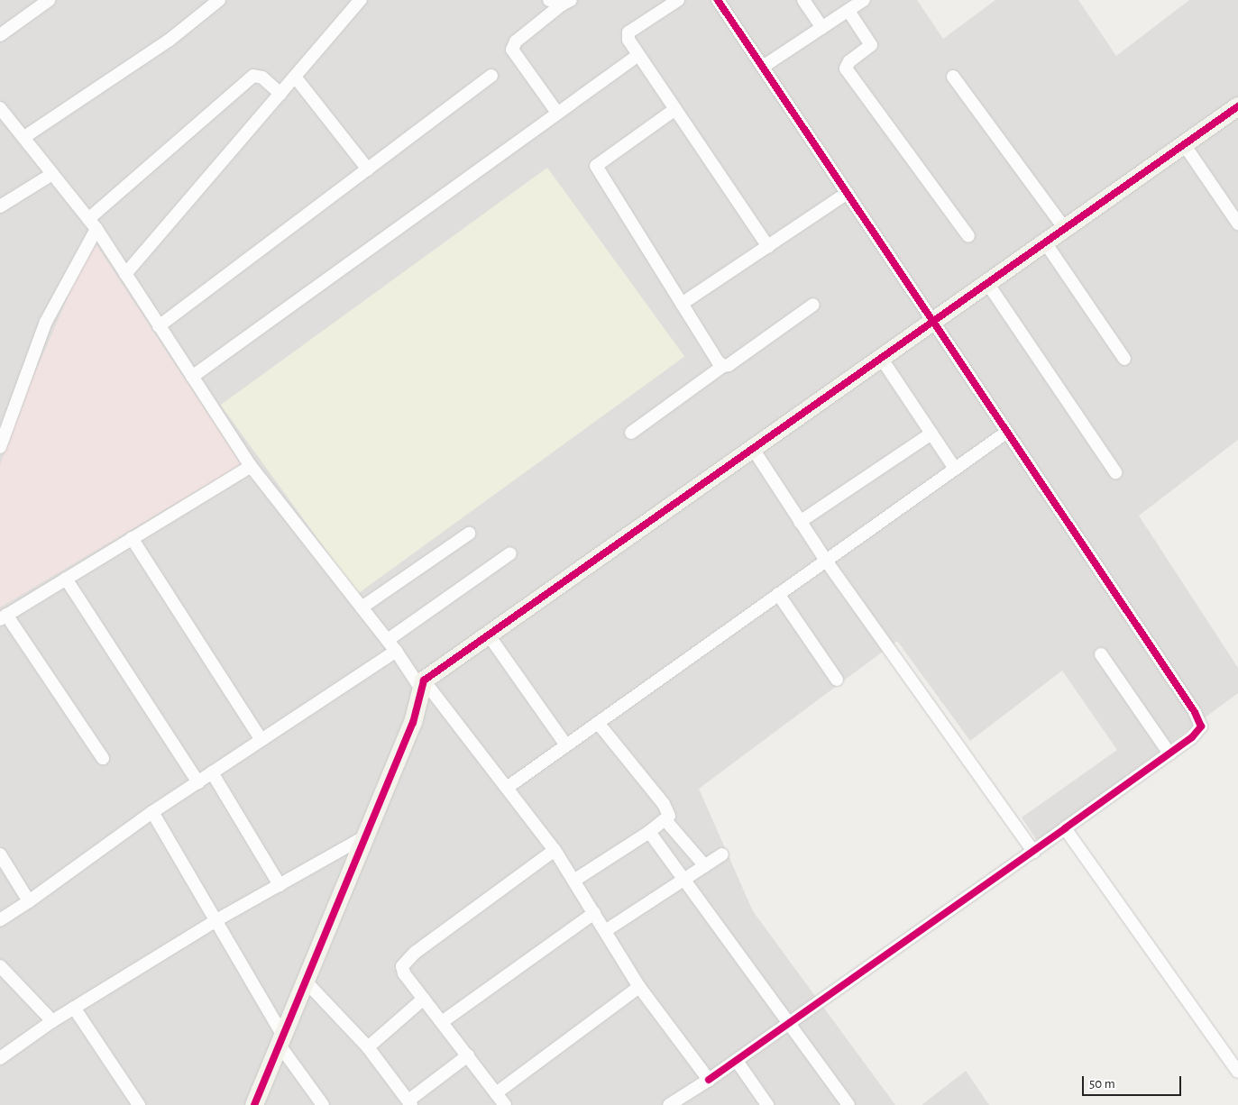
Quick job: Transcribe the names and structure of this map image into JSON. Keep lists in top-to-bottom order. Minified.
{"scale_bar":"50 m"}
